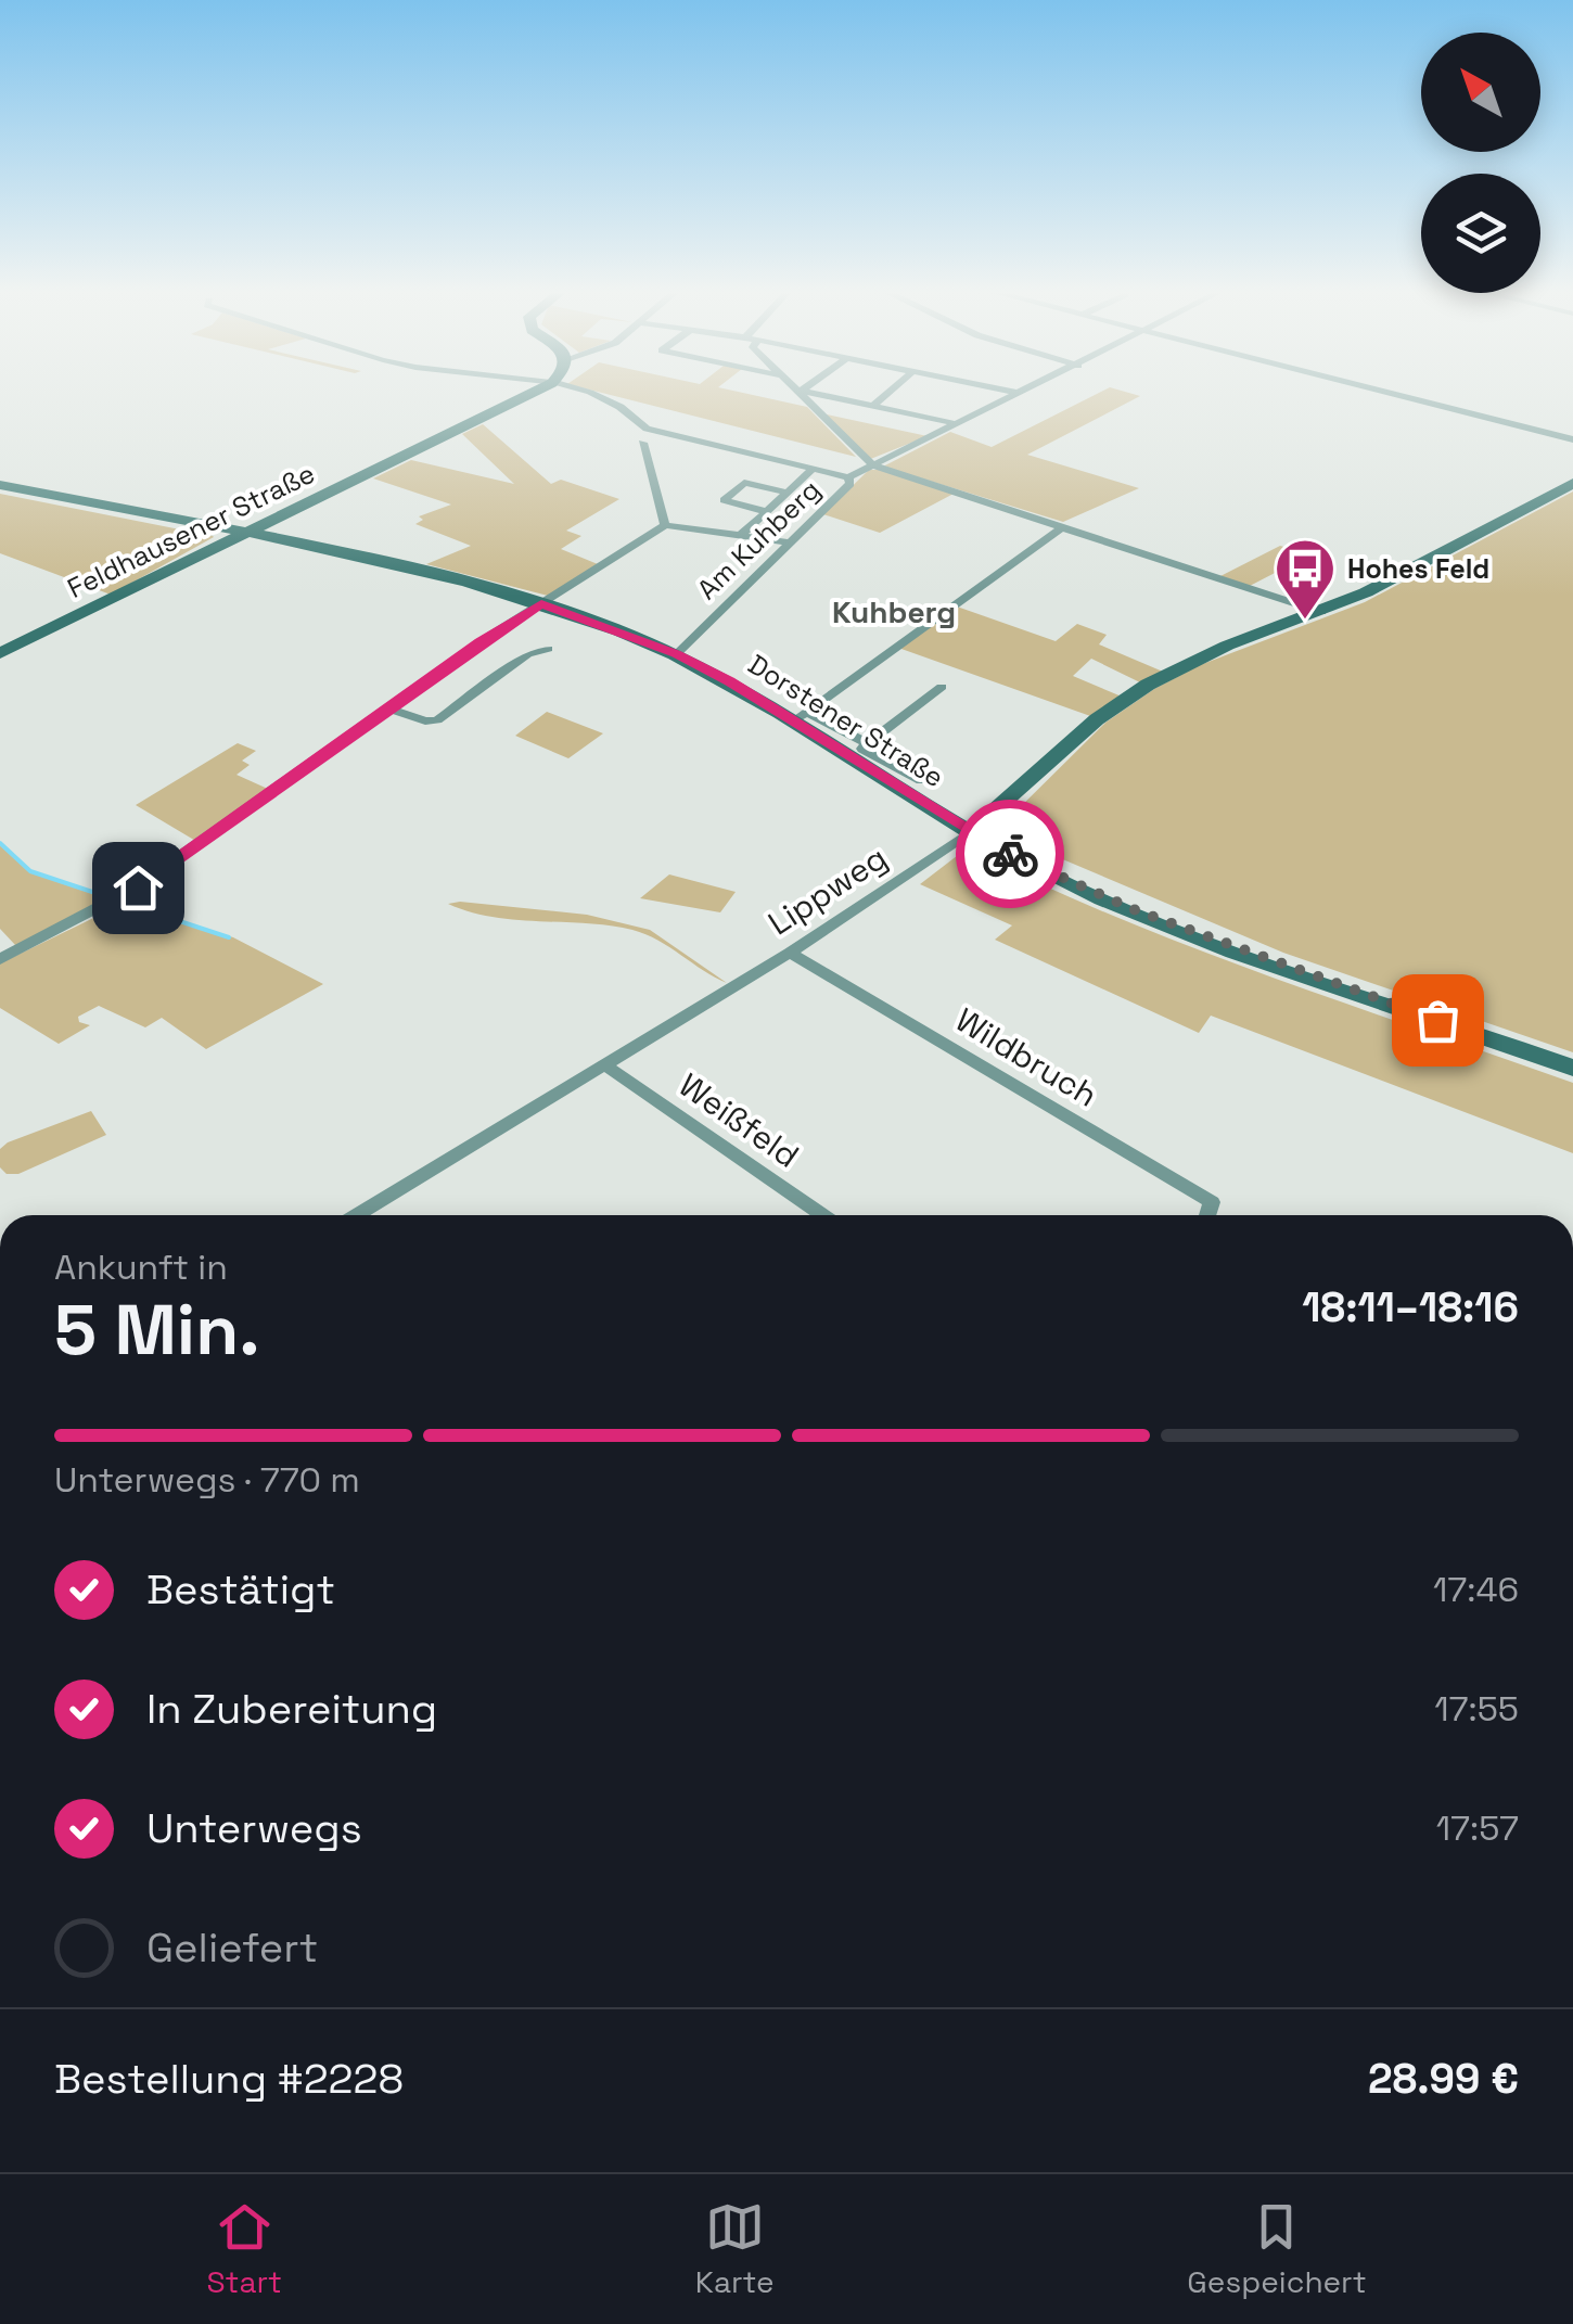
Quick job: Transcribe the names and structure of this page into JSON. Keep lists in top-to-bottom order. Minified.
{"streets":{"main road":["Feldhausener Straße","Dorstener Straße","Lippweg"],"street":["Am Kuhberg","Wildbruch","Weißfeld"]},"crossings":[["Feldhausener Straße","Dorstener Straße"],["Am Kuhberg","Dorstener Straße"],["Dorstener Straße","Lippweg"],["Lippweg","Wildbruch"],["Lippweg","Weißfeld"]],"districts":["Kuhberg"],"places":{"bus stop":["Hohes Feld"]},"north":"top left","page":{"heading":["5 Min.","Ankunft in","18:11–18:16"],"panel":["Bestellung #2228","28.99 €"],"bar":"Unterwegs · 770 m","list":[["Bestätigt","17:46"],["In Zubereitung","17:55"],["Unterwegs","17:57"],"Geliefert"],"tabs":["Start","Karte","Gespeichert"]}}
